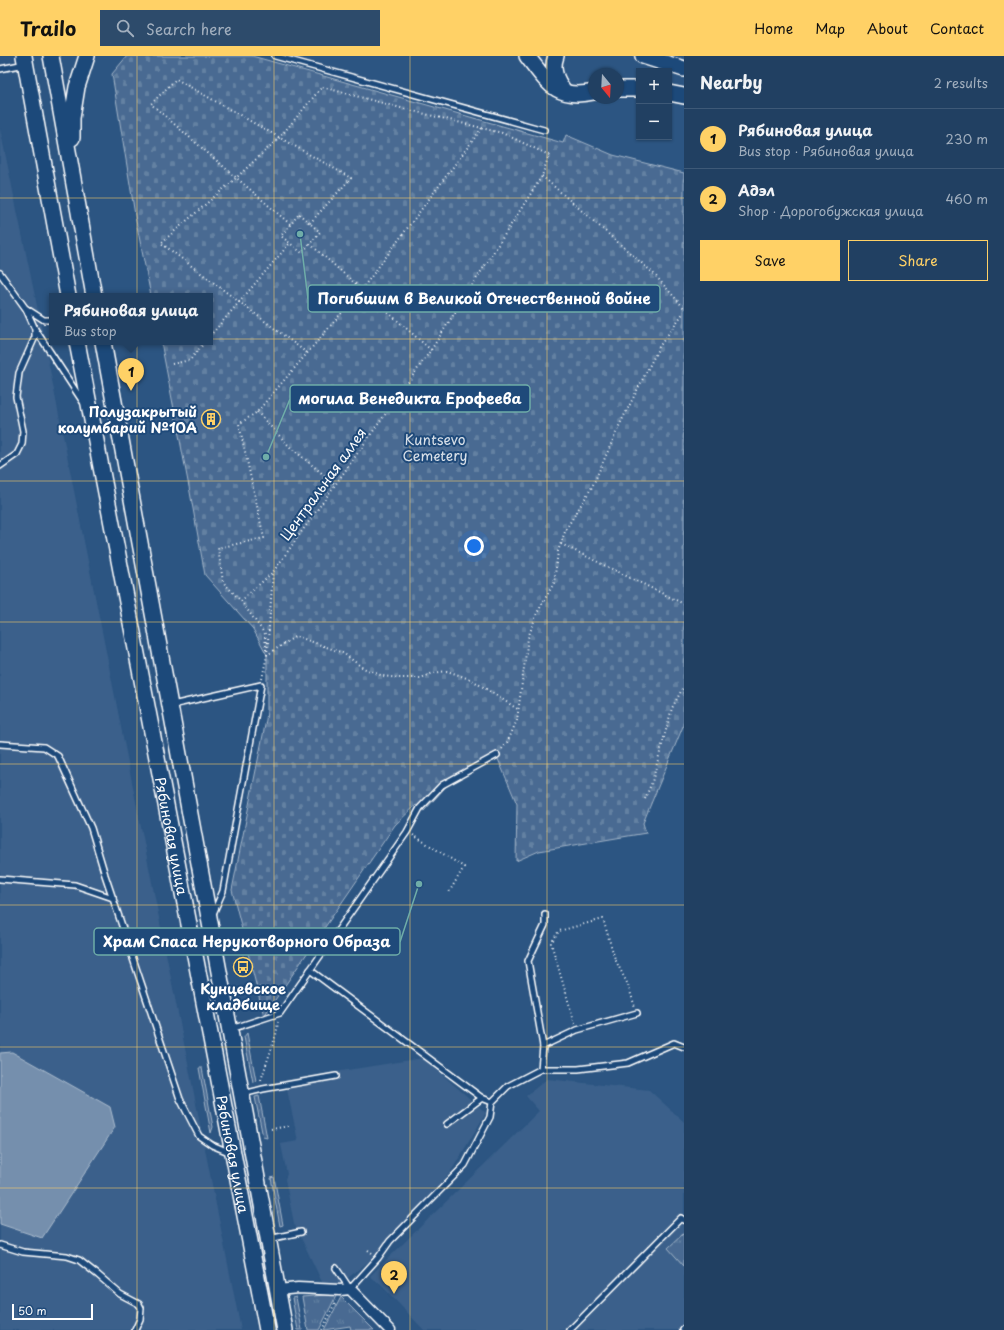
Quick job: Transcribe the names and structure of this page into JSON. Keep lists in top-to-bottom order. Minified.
{"streets":{"main road":["Рябиновая улица"],"path":["Центральная аллея"]},"parks":["Kuntsevo Cemetery"],"places":{"other":["Погибшим в Великой Отечественной войне","могила Венедикта Ерофеева","Храм Спаса Нерукотворного Образа"],"building":["Полузакрытый колумбарий №10А"],"bus stop":["Кунцевское кладбище"]},"scale_bar":"50 m","north":"bottom","page":{"header":"Trailo","search":"Search here","nav":["Home","Map","About","Contact"],"heading":["Nearby","2 results"],"map_buttons":["+","−"],"list":[{"mark":"1","name":"Рябиновая улица","note":"Bus stop · Рябиновая улица","value":"230 m"},{"mark":"2","name":"Адэл","note":"Shop · Дорогобужская улица","value":"460 m"}],"buttons":["Save","Share"],"popup":["Рябиновая улица","Bus stop"],"pins":["1","2"],"scale":"50 m"}}
